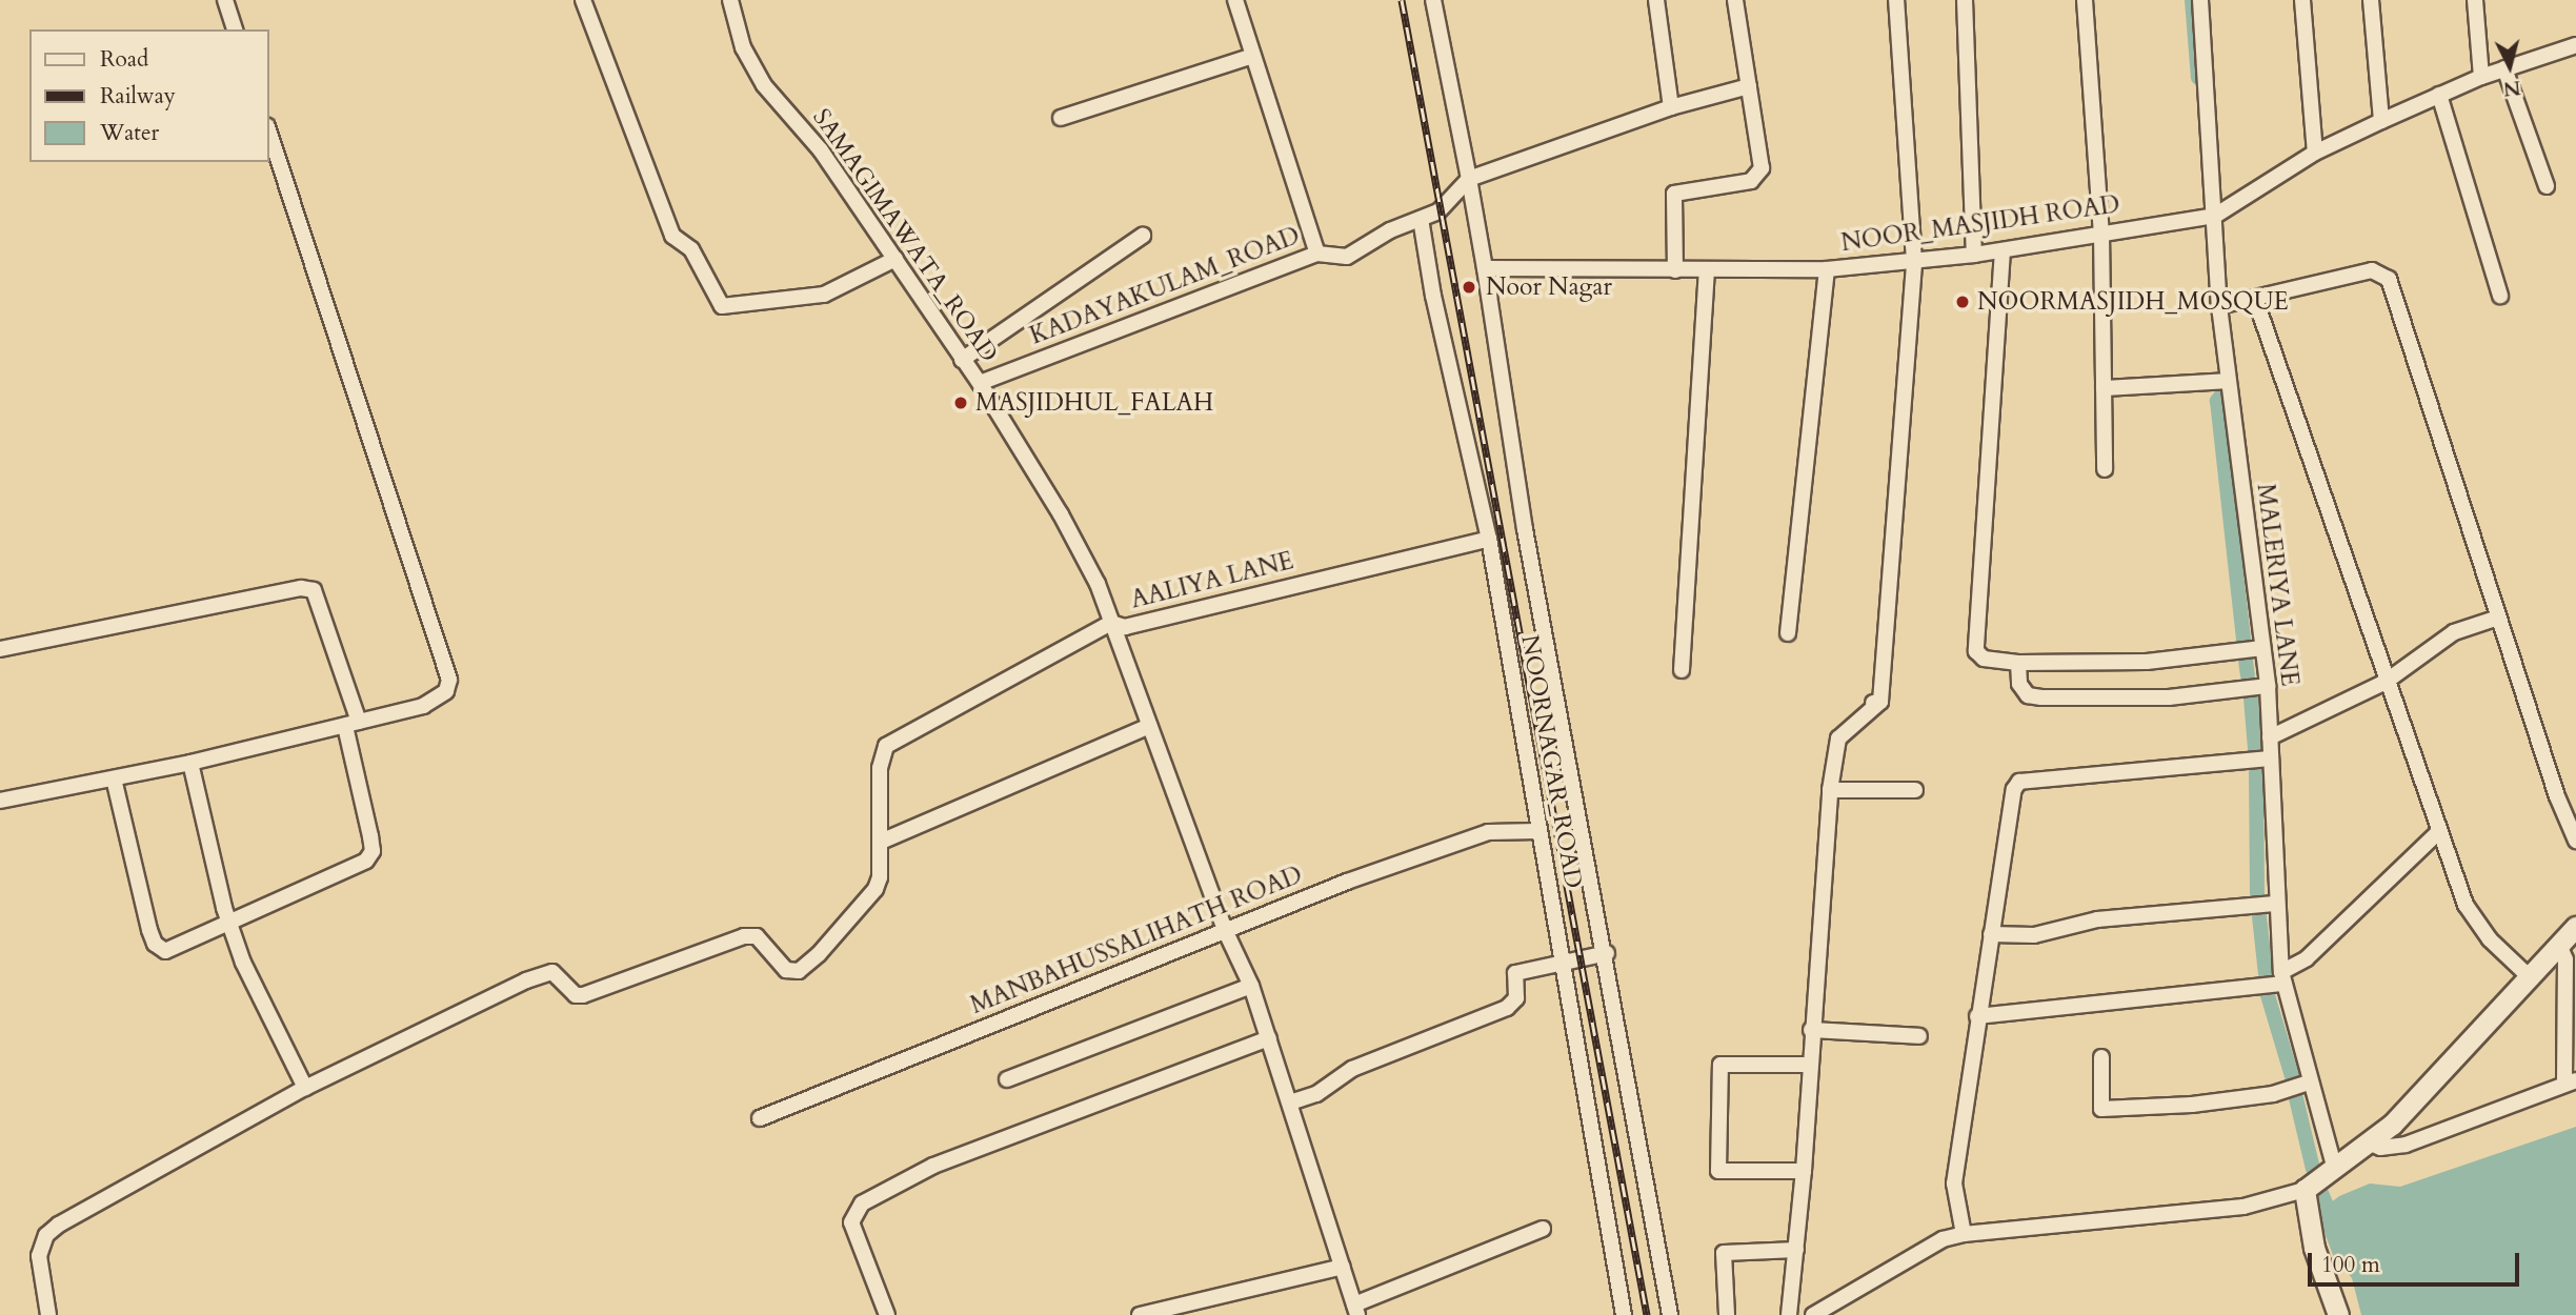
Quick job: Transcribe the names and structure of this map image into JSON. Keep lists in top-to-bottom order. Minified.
{"streets":{"street":["NOOR_MASJIDH ROAD","SAMAGIMAWATA_ROAD","KADAYAKULAM_ROAD","AALIYA LANE","MALERIYA LANE","NOORNAGAR_ROAD","MANBAHUSSALIHATH ROAD"]},"crossings":[["NOOR_MASJIDH ROAD","MALERIYA LANE"],["SAMAGIMAWATA_ROAD","KADAYAKULAM_ROAD"],["SAMAGIMAWATA_ROAD","AALIYA LANE"],["SAMAGIMAWATA_ROAD","MANBAHUSSALIHATH ROAD"],["KADAYAKULAM_ROAD","NOORNAGAR_ROAD"],["AALIYA LANE","NOORNAGAR_ROAD"],["NOORNAGAR_ROAD","MANBAHUSSALIHATH ROAD"]],"places":["Noor Nagar","NOORMASJIDH_MOSQUE","MASJIDHUL_FALAH"],"legend":["Road","Railway","Water"],"scale_bar":"100 m","north":"bottom"}
